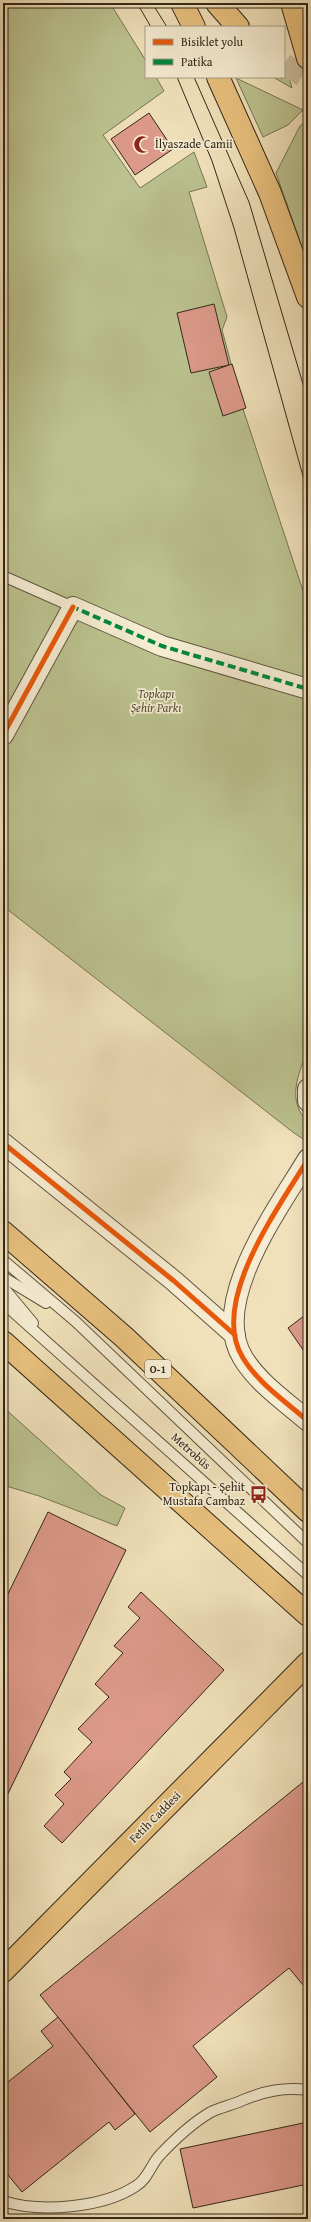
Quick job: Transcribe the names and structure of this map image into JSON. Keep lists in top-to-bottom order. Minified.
{"streets":{"main road":["O-1","Fetih Caddesi"],"lane":["Metrobüs"]},"parks":["Topkapı Şehir Parkı"],"places":{"mosque":["İlyaszade Camii"],"bus stop":["Topkapı - Şehit Mustafa Cambaz"]},"legend":["Bisiklet yolu","Patika"]}
